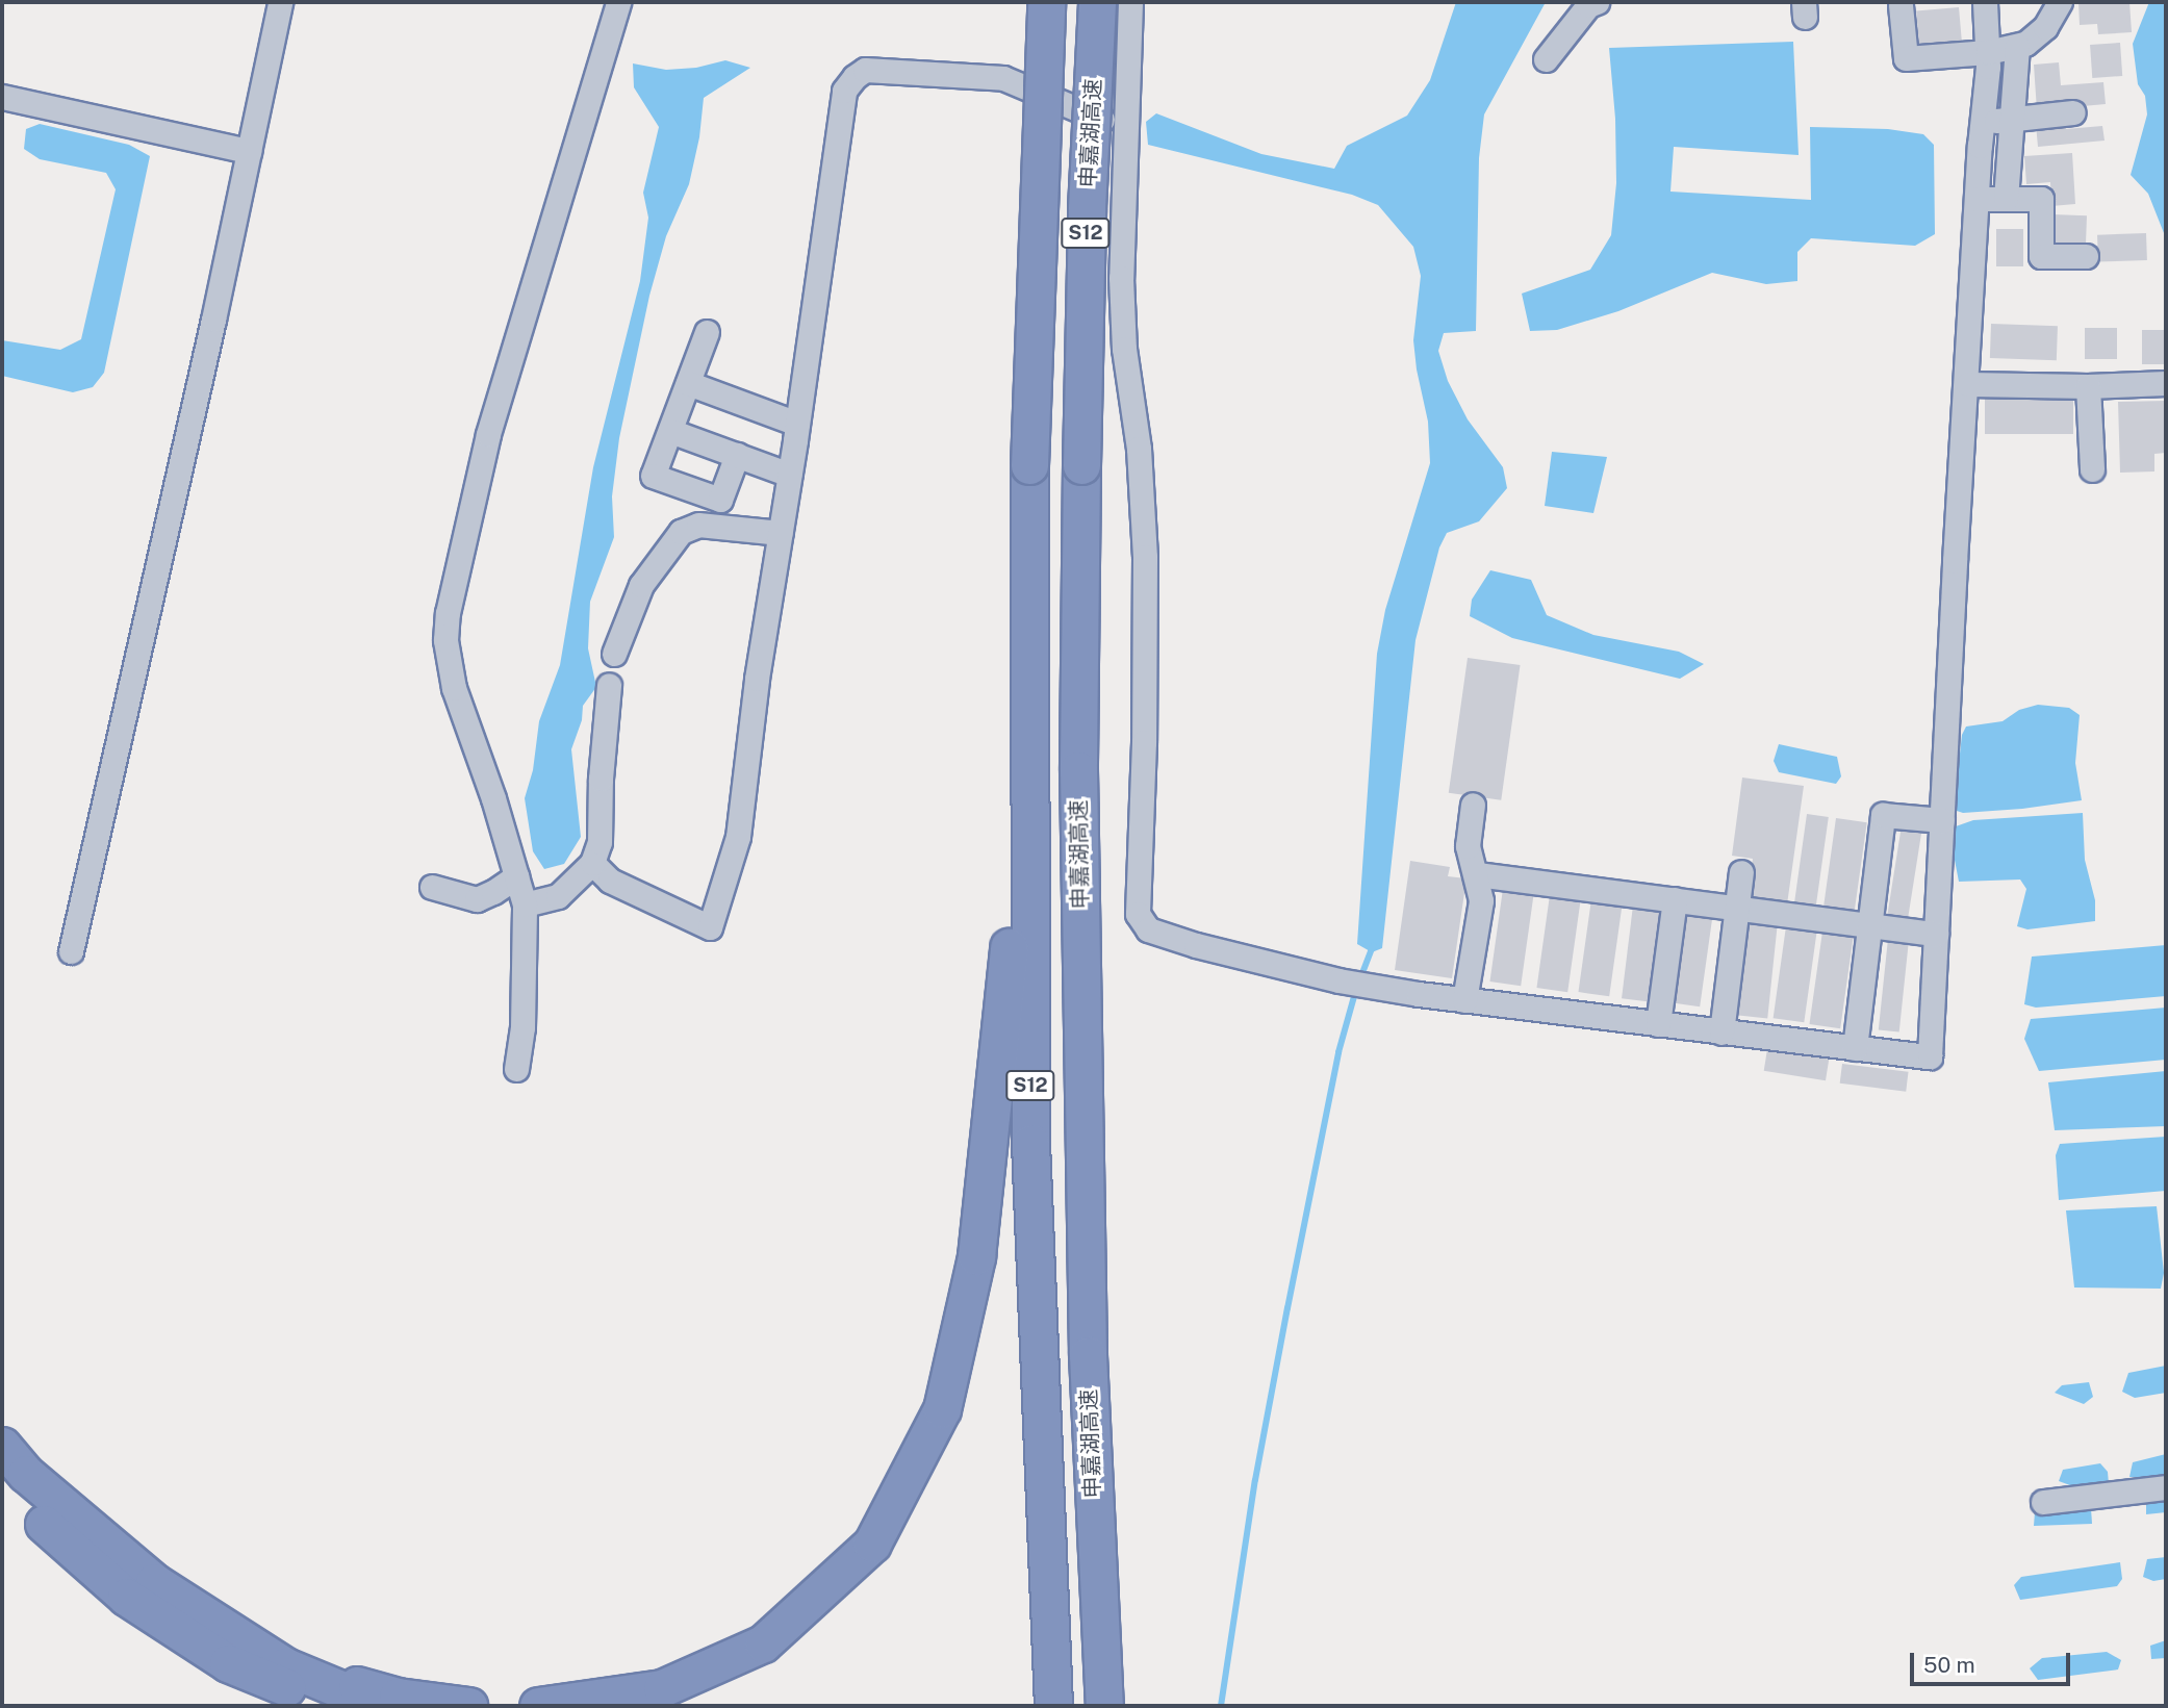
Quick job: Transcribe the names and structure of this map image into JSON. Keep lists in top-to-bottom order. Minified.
{"streets":{"highway":["申嘉湖高速","S12"]},"scale_bar":"50 m"}
